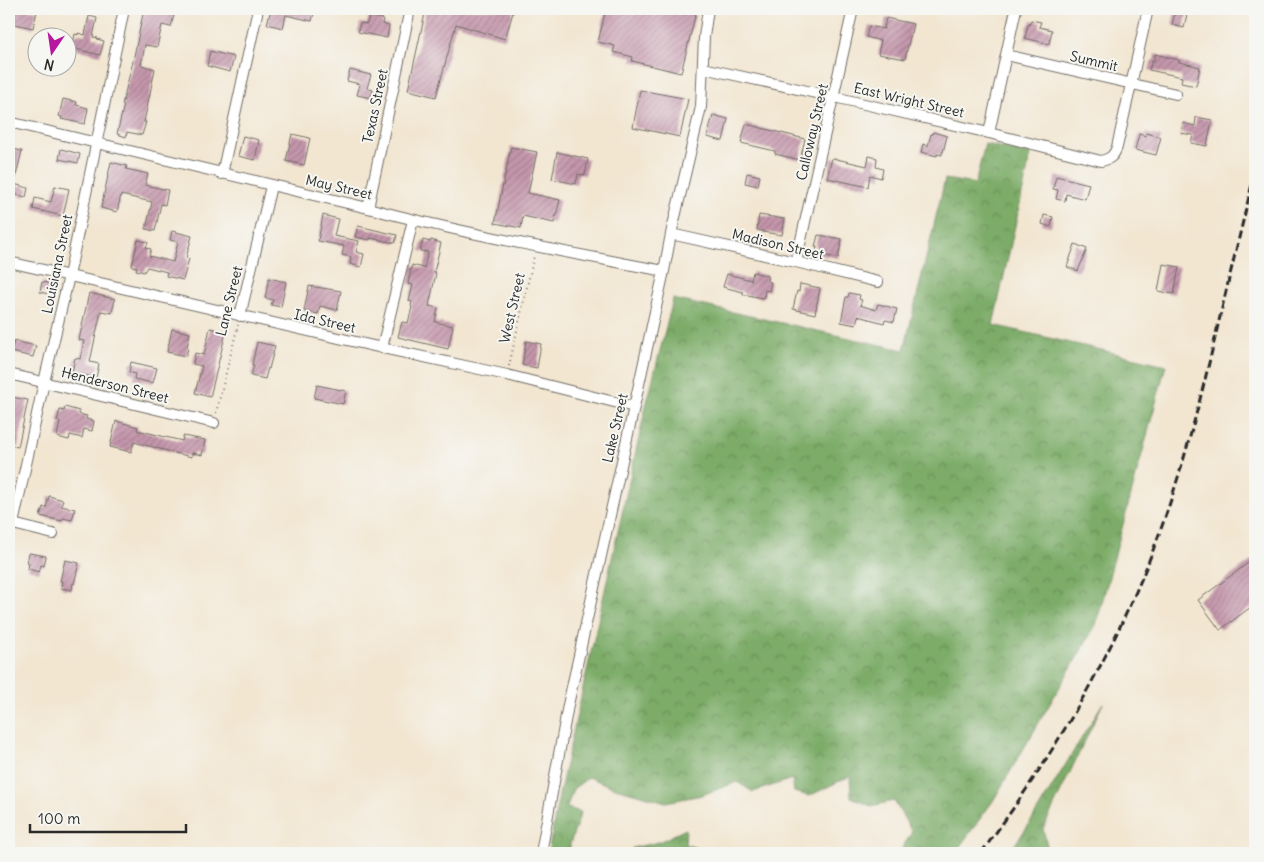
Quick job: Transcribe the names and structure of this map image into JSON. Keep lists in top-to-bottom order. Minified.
{"streets":{"street":["Summit","East Wright Street","Texas Street","Calloway Street","May Street","Madison Street","Louisiana Street","Lane Street","Ida Street","Henderson Street","Lake Street"],"path":["West Street"]},"crossings":[["Summit","East Wright Street"],["East Wright Street","Calloway Street"],["East Wright Street","Lake Street"],["Texas Street","May Street"],["Calloway Street","Madison Street"],["May Street","Louisiana Street"],["May Street","Lane Street"],["May Street","West Street"],["May Street","Lake Street"],["Madison Street","Lake Street"],["Louisiana Street","Ida Street"],["Louisiana Street","Henderson Street"],["Lane Street","Ida Street"],["Lane Street","Henderson Street"],["West Street","Ida Street"],["Ida Street","Lake Street"]],"scale_bar":"100 m","north":"bottom"}
